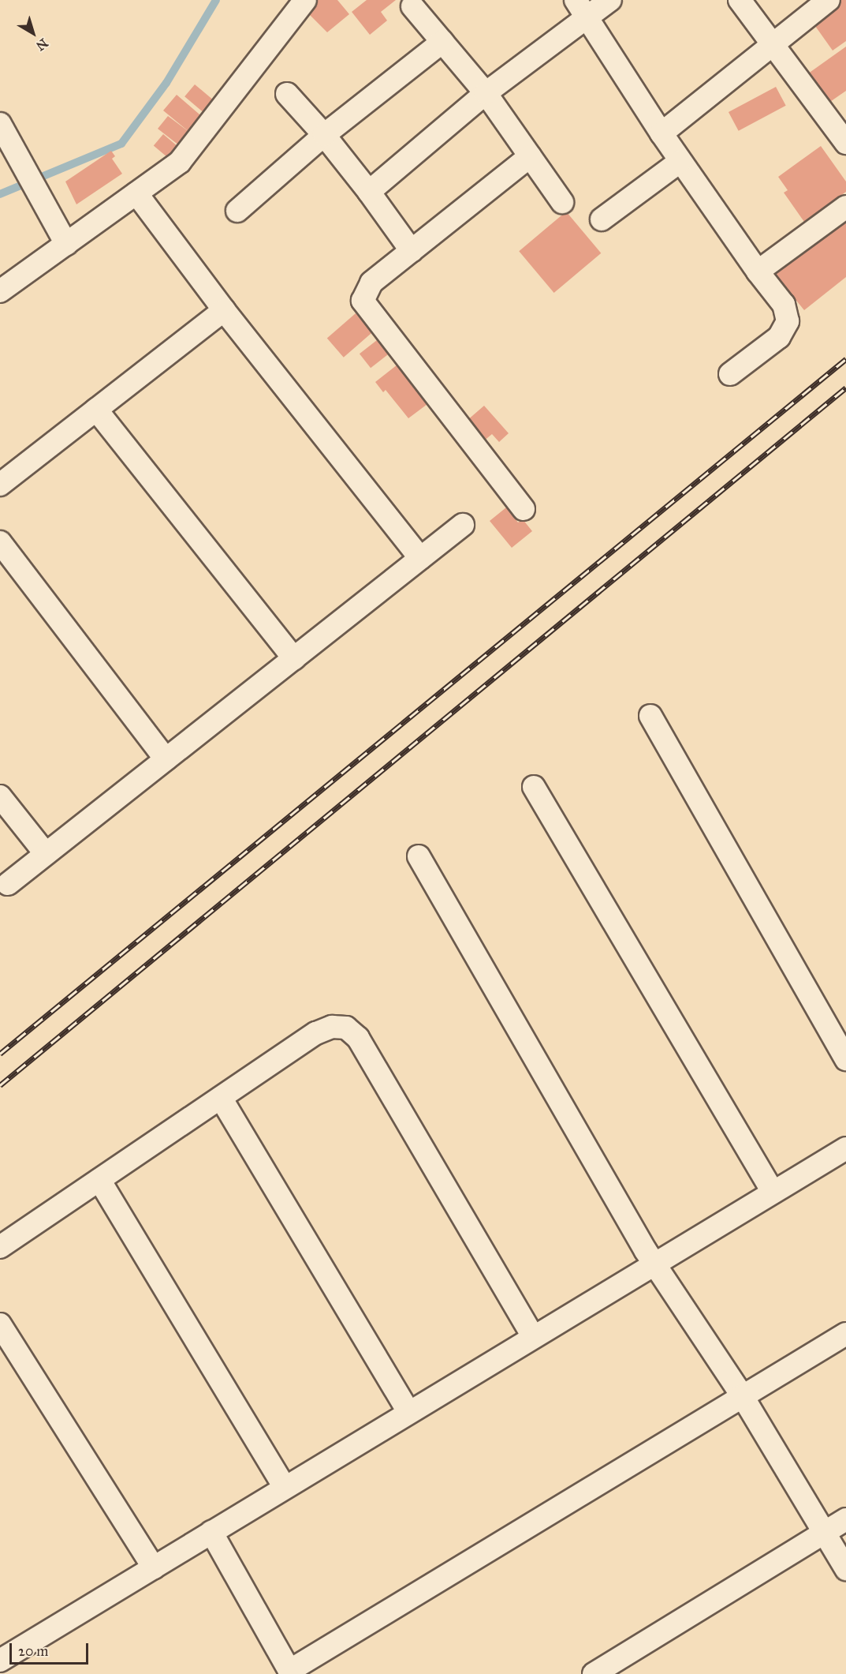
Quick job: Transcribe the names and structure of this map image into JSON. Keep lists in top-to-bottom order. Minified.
{"scale_bar":"20 m","north":"bottom right"}
